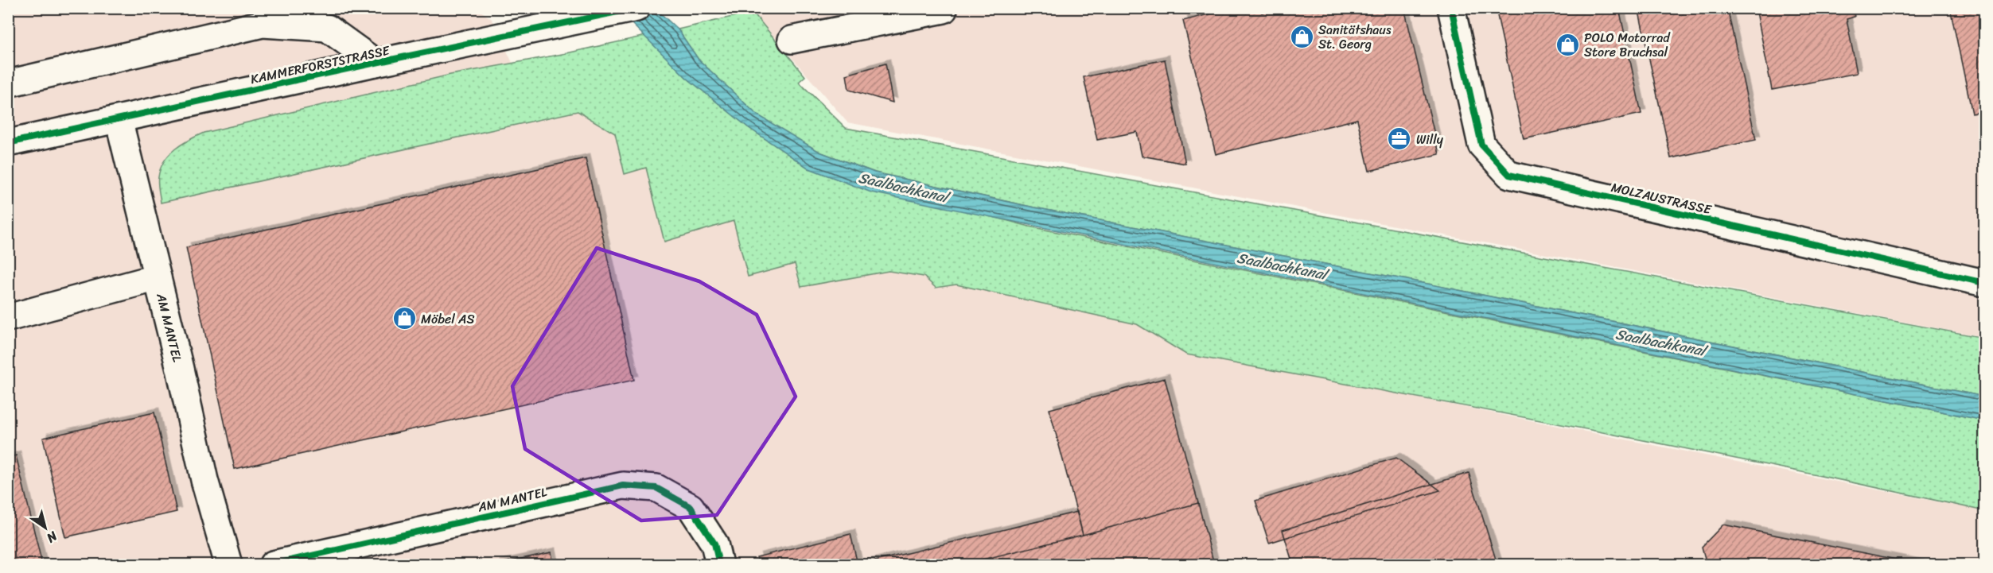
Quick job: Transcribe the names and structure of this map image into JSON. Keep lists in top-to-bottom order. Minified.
{"streets":{"street":["KAMMERFORSTSTRASSE","MOLZAUSTRASSE","AM MANTEL"]},"crossings":[["KAMMERFORSTSTRASSE","AM MANTEL"]],"water":["Saalbachkanal"],"places":{"shop":["Sanitätshaus St. Georg","POLO Motorrad Store Bruchsal","Möbel AS"],"office":["Willy"]},"north":"bottom right"}
